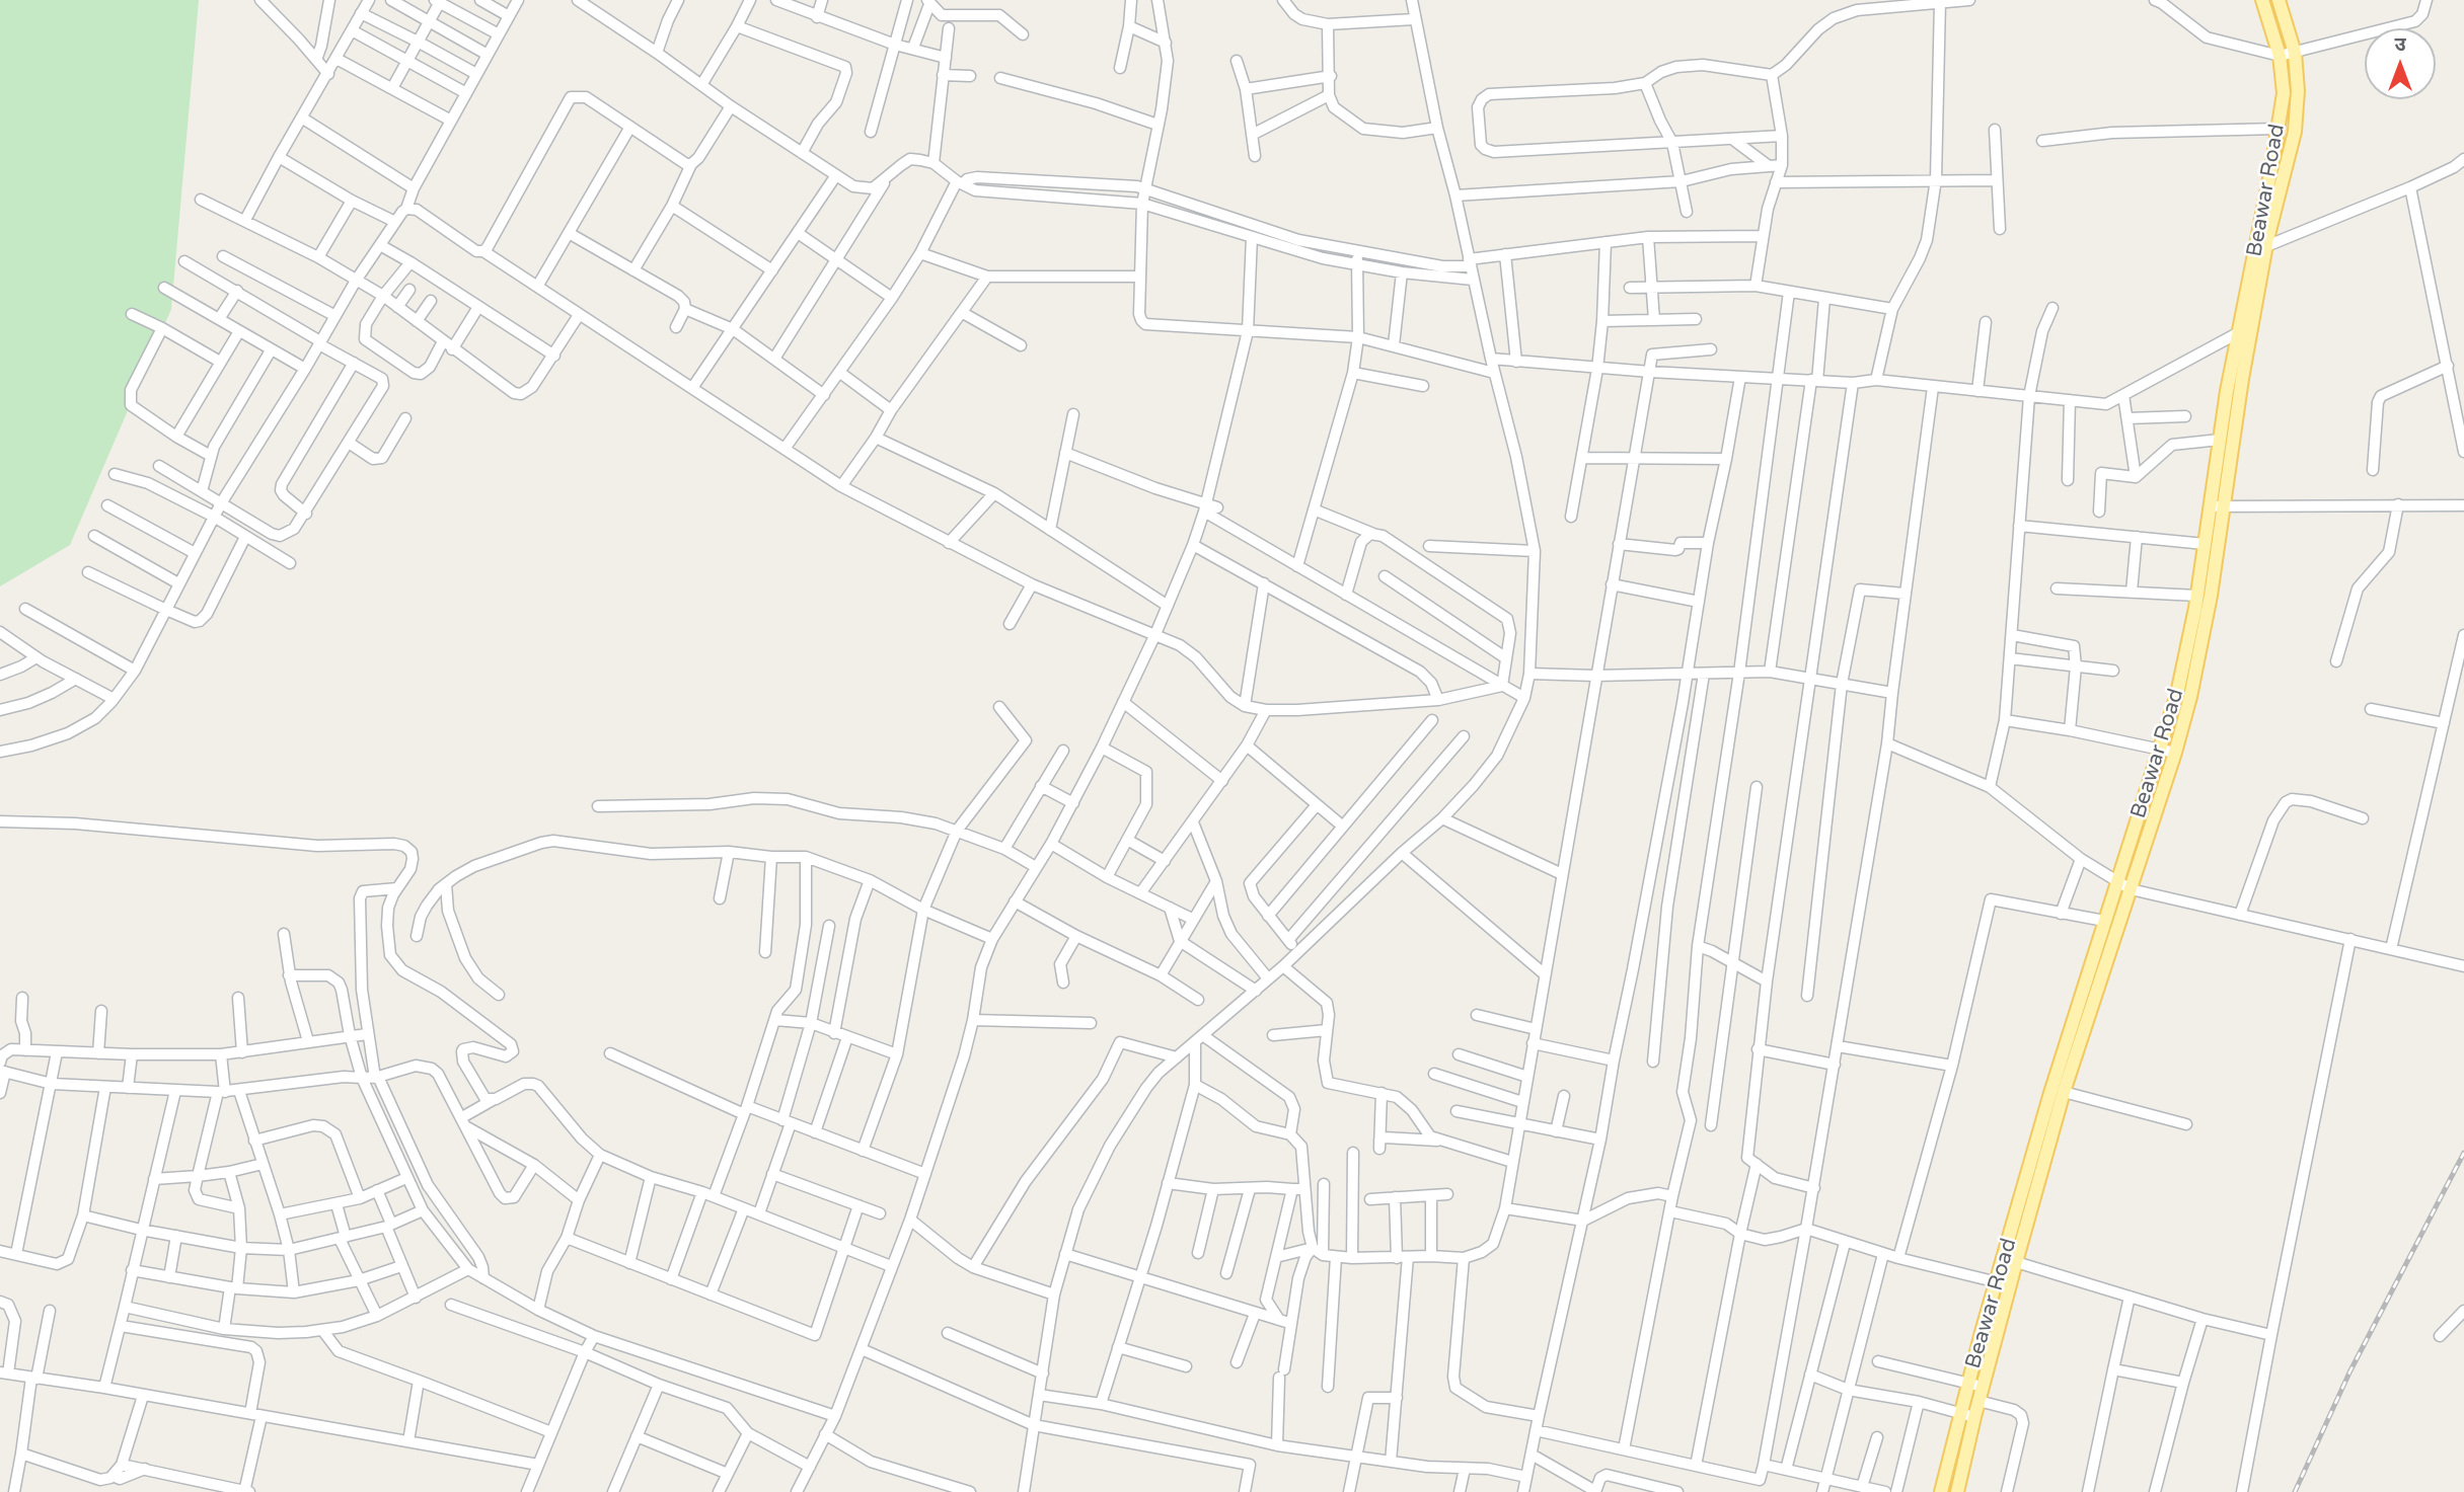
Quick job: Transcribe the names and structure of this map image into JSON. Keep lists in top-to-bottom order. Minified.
{"streets":{"main road":["Beawar Road"]},"north":"top"}
